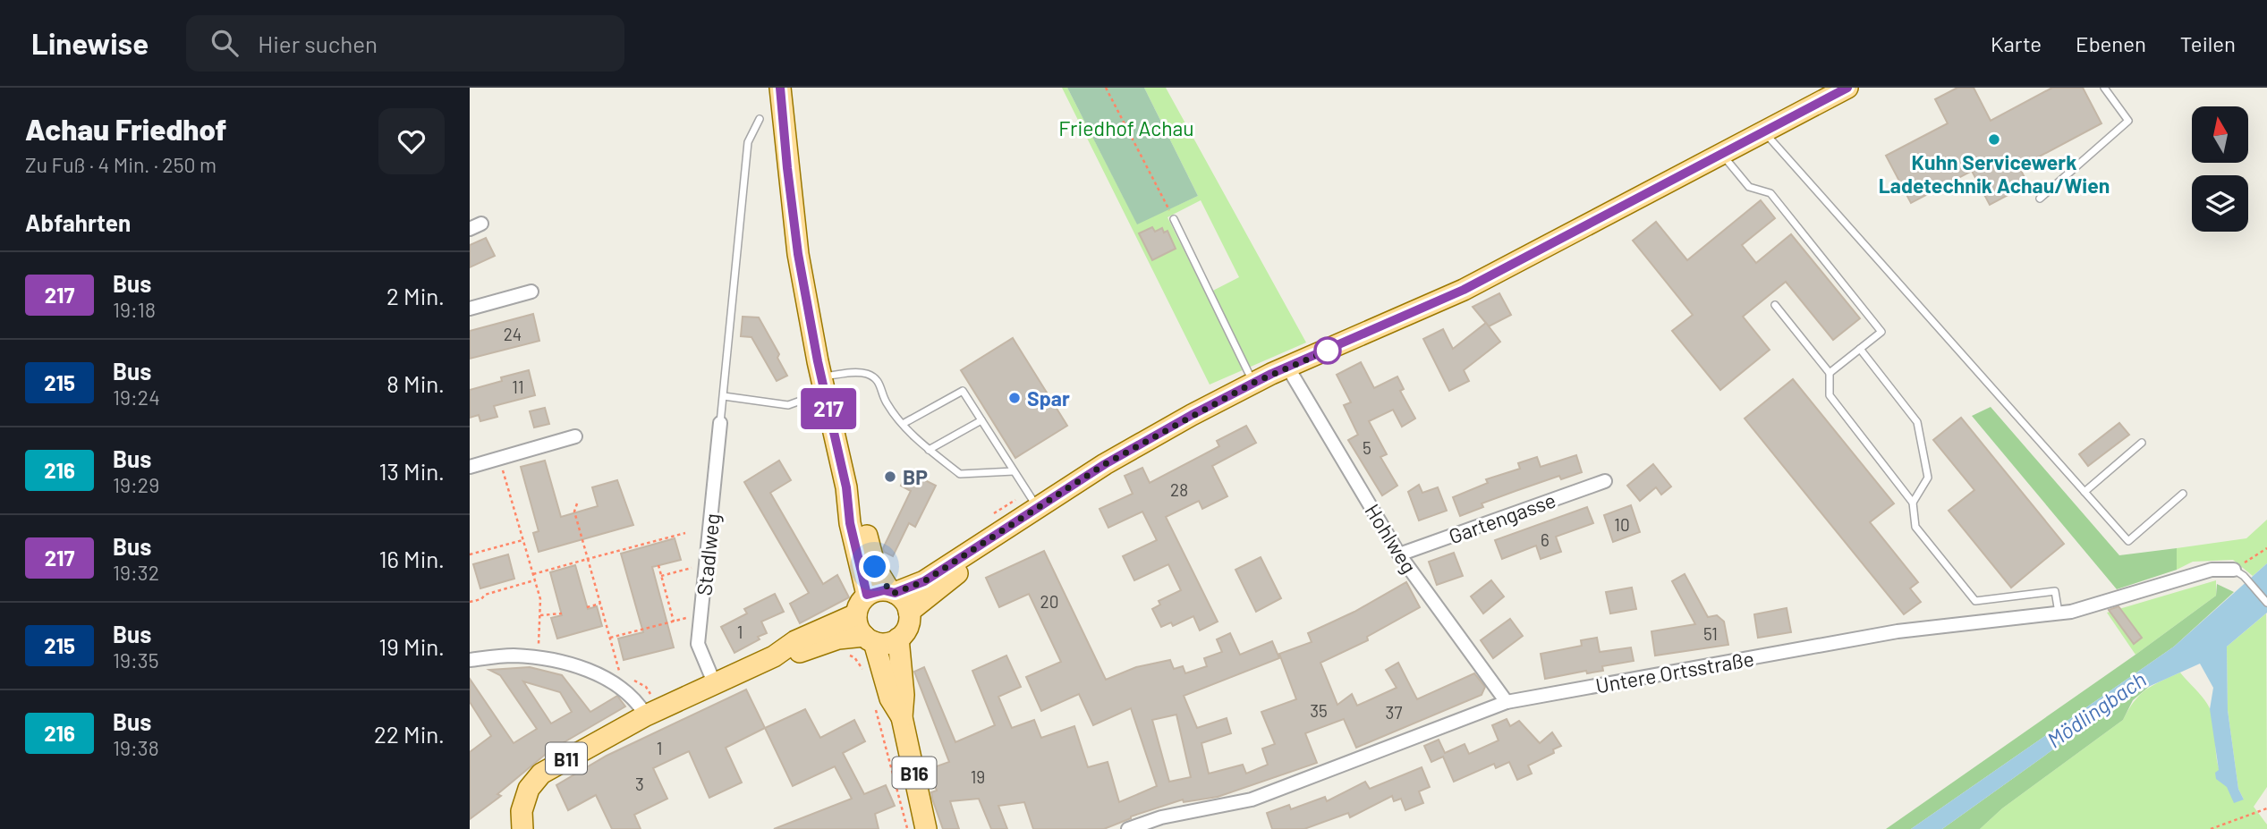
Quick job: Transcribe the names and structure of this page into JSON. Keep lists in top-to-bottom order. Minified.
{"streets":{"main road":["B11","B16"],"street":["Gartengasse","Hohlweg","Stadlweg","Untere Ortsstraße"]},"crossings":[["Gartengasse","Hohlweg"],["Hohlweg","Untere Ortsstraße"],["Stadlweg","B11"],["B11","B16"]],"water":["Mödlingbach"],"parks":["Friedhof Achau"],"places":["Kuhn Servicewerk Ladetechnik Achau/Wien","Spar","BP"],"lines":["bus line 217"],"house_numbers":["24","11","5","28","10","6","20","1","51","35","37","1","19","3"],"north":"top","page":{"header":"Linewise","search":"Hier suchen","nav":["Karte","Ebenen","Teilen"],"heading":[["Achau Friedhof","Zu Fuß · 4 Min. · 250 m"],"Abfahrten"],"on_map":"217","list":[{"mark":"217","name":"Bus","note":"19:18","value":"2 Min."},{"mark":"215","name":"Bus","note":"19:24","value":"8 Min."},{"mark":"216","name":"Bus","note":"19:29","value":"13 Min."},{"mark":"217","name":"Bus","note":"19:32","value":"16 Min."},{"mark":"215","name":"Bus","note":"19:35","value":"19 Min."},{"mark":"216","name":"Bus","note":"19:38","value":"22 Min."}]}}
